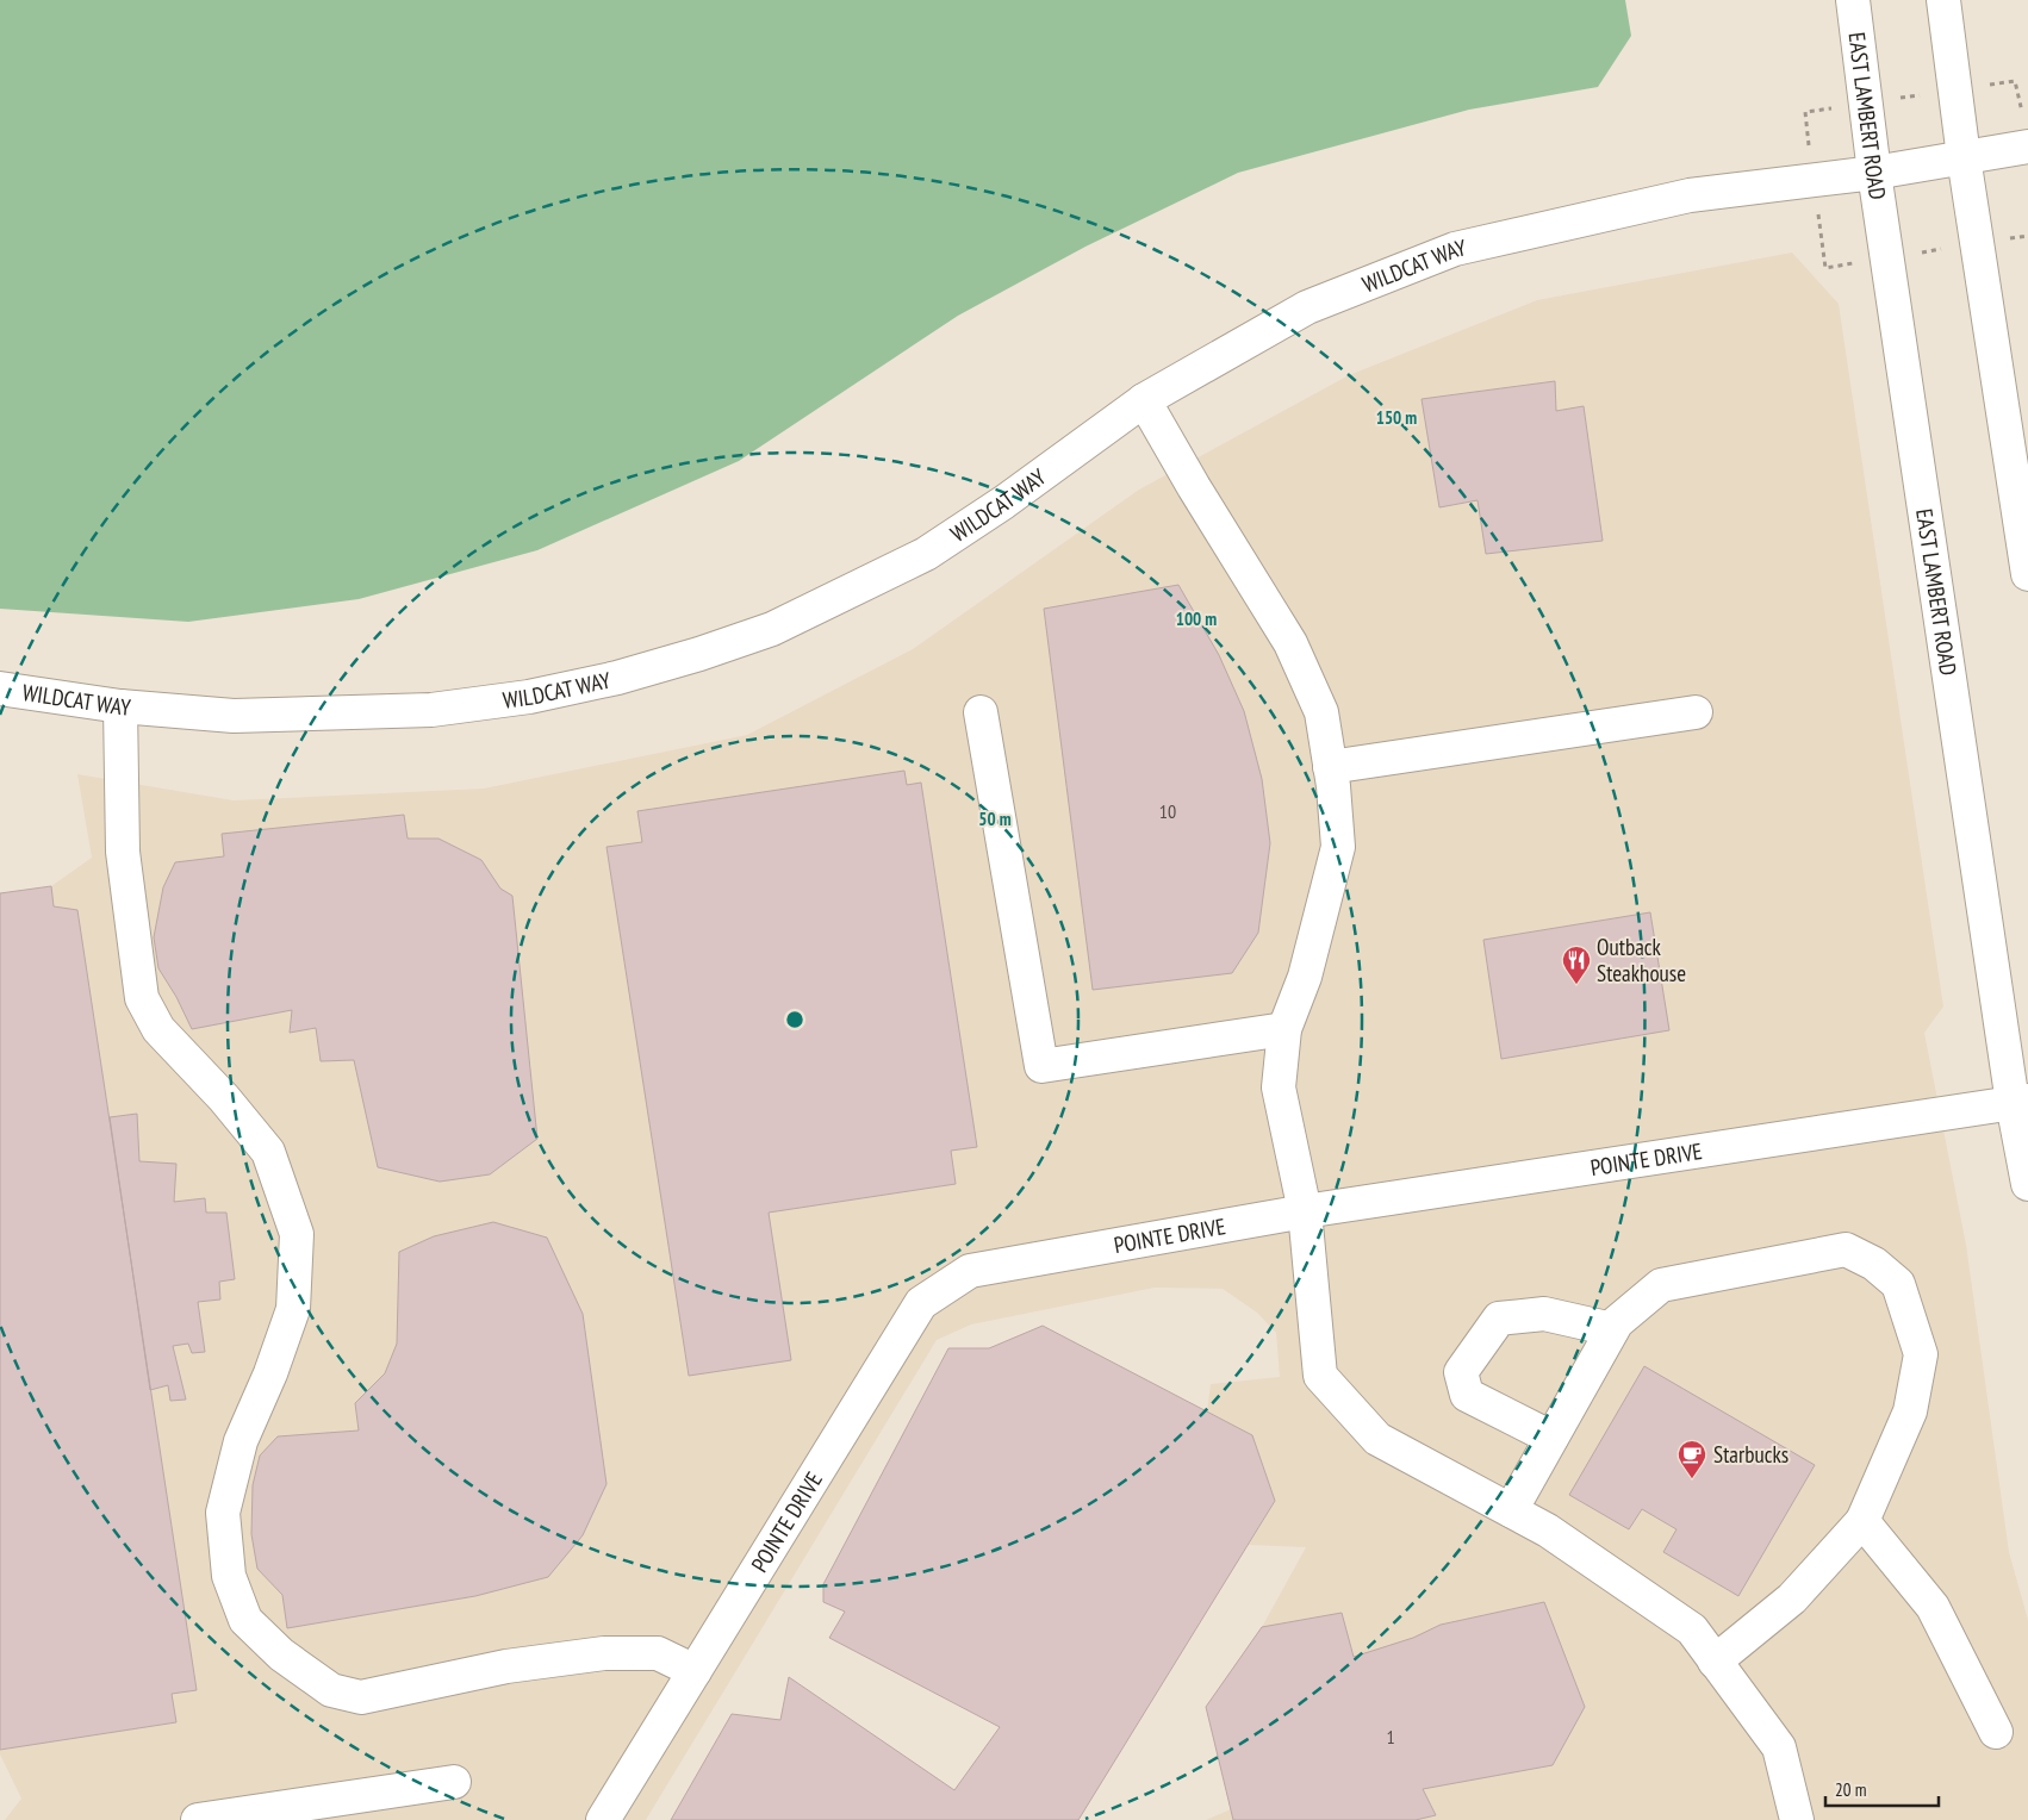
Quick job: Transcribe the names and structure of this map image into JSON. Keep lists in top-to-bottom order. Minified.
{"streets":{"street":["EAST LAMBERT ROAD","WILDCAT WAY","POINTE DRIVE"]},"crossings":[["EAST LAMBERT ROAD","WILDCAT WAY"],["EAST LAMBERT ROAD","POINTE DRIVE"]],"places":{"restaurant":["Outback Steakhouse"],"cafe":["Starbucks"]},"house_numbers":["10","1"],"scale_bar":"20 m","rings":["150 m","100 m","50 m"]}
